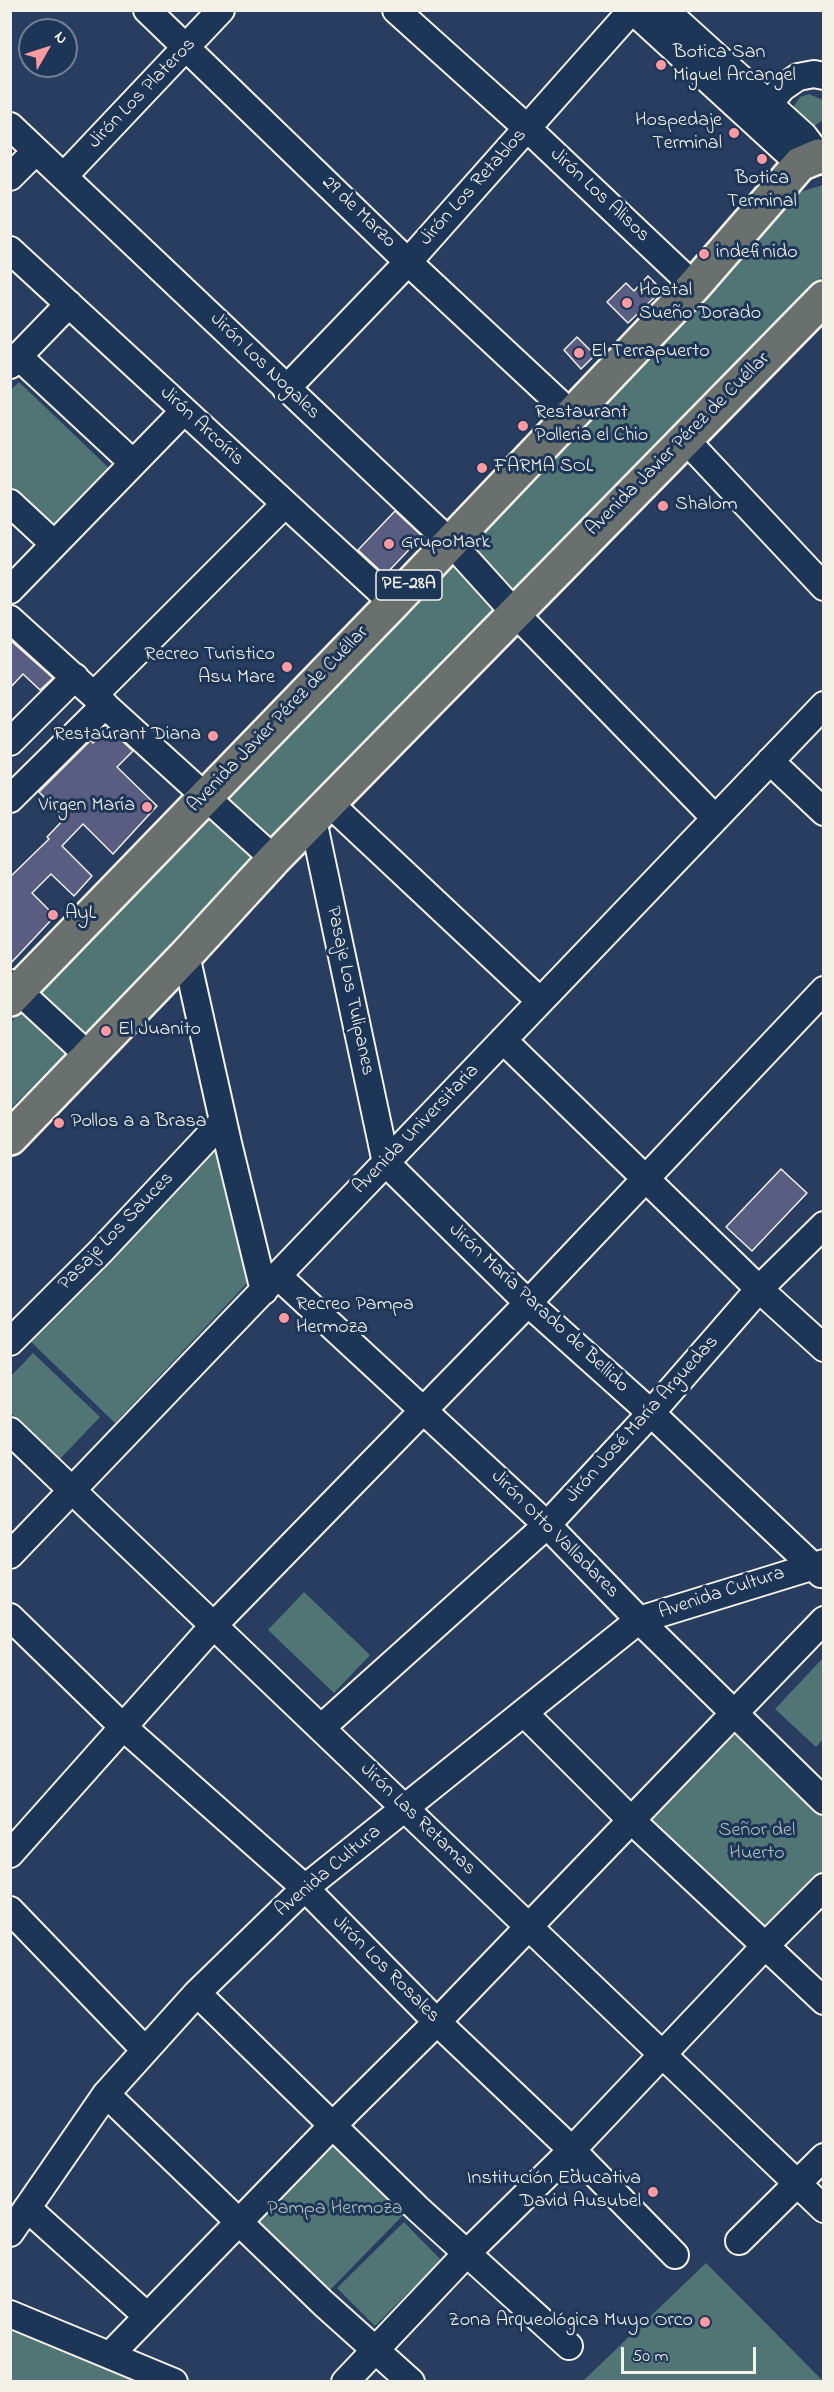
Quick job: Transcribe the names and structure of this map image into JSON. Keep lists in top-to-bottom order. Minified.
{"streets":{"highway":["Avenida Javier Pérez de Cuéllar","PE-28A"],"street":["Jirón Los Plateros","Jirón Los Retablos","Jirón Los Alisos","29 de Marzo","Jirón Los Nogales","Jirón Arcoíris","Pasaje Los Tulipanes","Avenida Universitaria","Pasaje Los Sauces","Jirón María Parado de Bellido","Jirón José María Arguedas","Jirón Otto Valladares","Avenida Cultura","Jirón Las Retamas","Jirón Los Rosales"]},"crossings":[["Jirón Los Plateros","29 de Marzo"],["Jirón Los Plateros","Jirón Los Nogales"],["Jirón Los Retablos","Jirón Los Alisos"],["Jirón Los Retablos","29 de Marzo"],["Jirón Los Retablos","Jirón Los Nogales"],["Jirón Los Alisos","Avenida Javier Pérez de Cuéllar"],["29 de Marzo","Avenida Javier Pérez de Cuéllar"],["Jirón Los Nogales","Avenida Javier Pérez de Cuéllar"],["Jirón Los Nogales","Avenida Universitaria"],["Jirón Arcoíris","Avenida Javier Pérez de Cuéllar"],["Avenida Javier Pérez de Cuéllar","Pasaje Los Tulipanes"],["Pasaje Los Tulipanes","Avenida Universitaria"],["Pasaje Los Tulipanes","Jirón María Parado de Bellido"],["Avenida Universitaria","Jirón María Parado de Bellido"],["Avenida Universitaria","Jirón Otto Valladares"],["Avenida Universitaria","Jirón Las Retamas"],["Jirón María Parado de Bellido","Jirón José María Arguedas"],["Jirón María Parado de Bellido","Avenida Cultura"],["Jirón José María Arguedas","Jirón Otto Valladares"],["Jirón José María Arguedas","Jirón Las Retamas"],["Jirón Otto Valladares","Avenida Cultura"],["Avenida Cultura","Jirón Las Retamas"],["Avenida Cultura","Jirón Los Rosales"]],"parks":["Señor del Huerto","Pampa Hermoza"],"places":["Botica San Miguel Arcangel","Hospedaje Terminal","Botica Terminal","indefinido","Hostal Sueño Dorado","El Terrapuerto","Restaurant Polleria el Chio","FARMA SOL","Shalom","GrupoMark","Recreo Turistico Asu Mare","Restaurant Diana","Virgen María","AyL","El Juanito","Pollos a a Brasa","Recreo Pampa Hermoza","Institución Educativa David Ausubel","Zona Arqueológica Muyo Orco"],"scale_bar":"50 m","north":"top right"}
